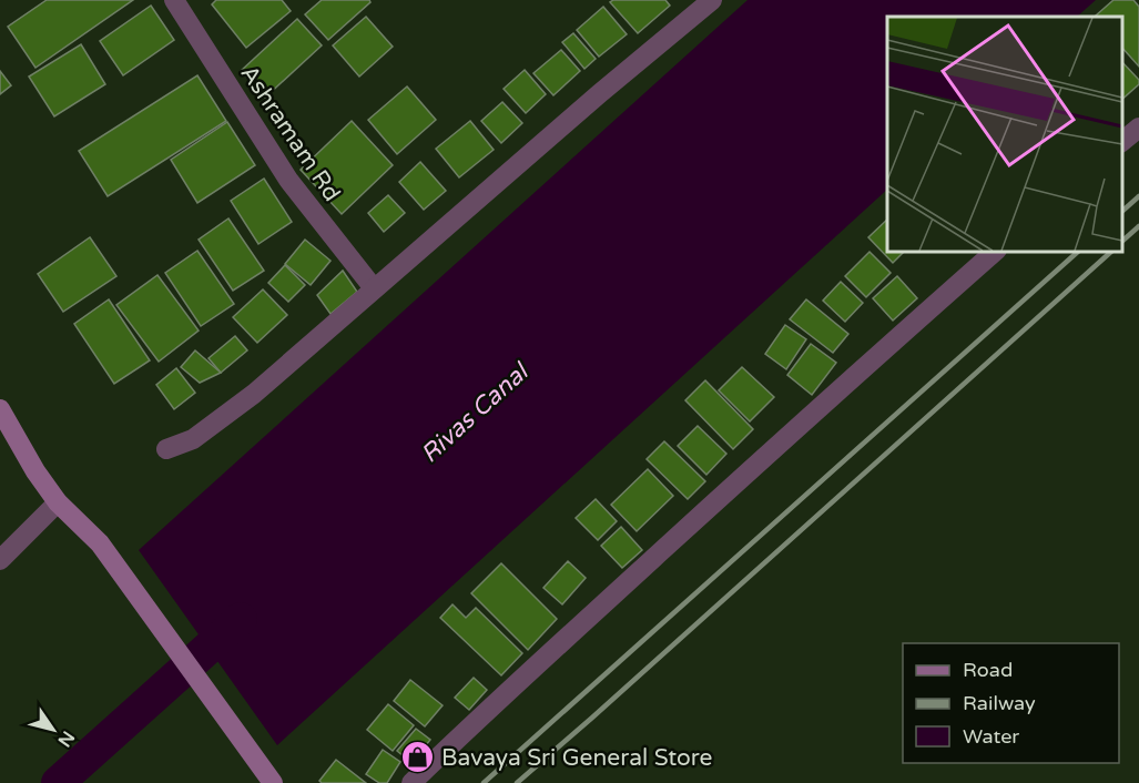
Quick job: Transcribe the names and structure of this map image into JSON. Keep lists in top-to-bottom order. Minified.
{"streets":{"street":["Ashramam Rd"]},"water":["Rivas Canal"],"places":{"shop":["Bavaya Sri General Store"]},"legend":["Road","Railway","Water"],"north":"bottom right"}
